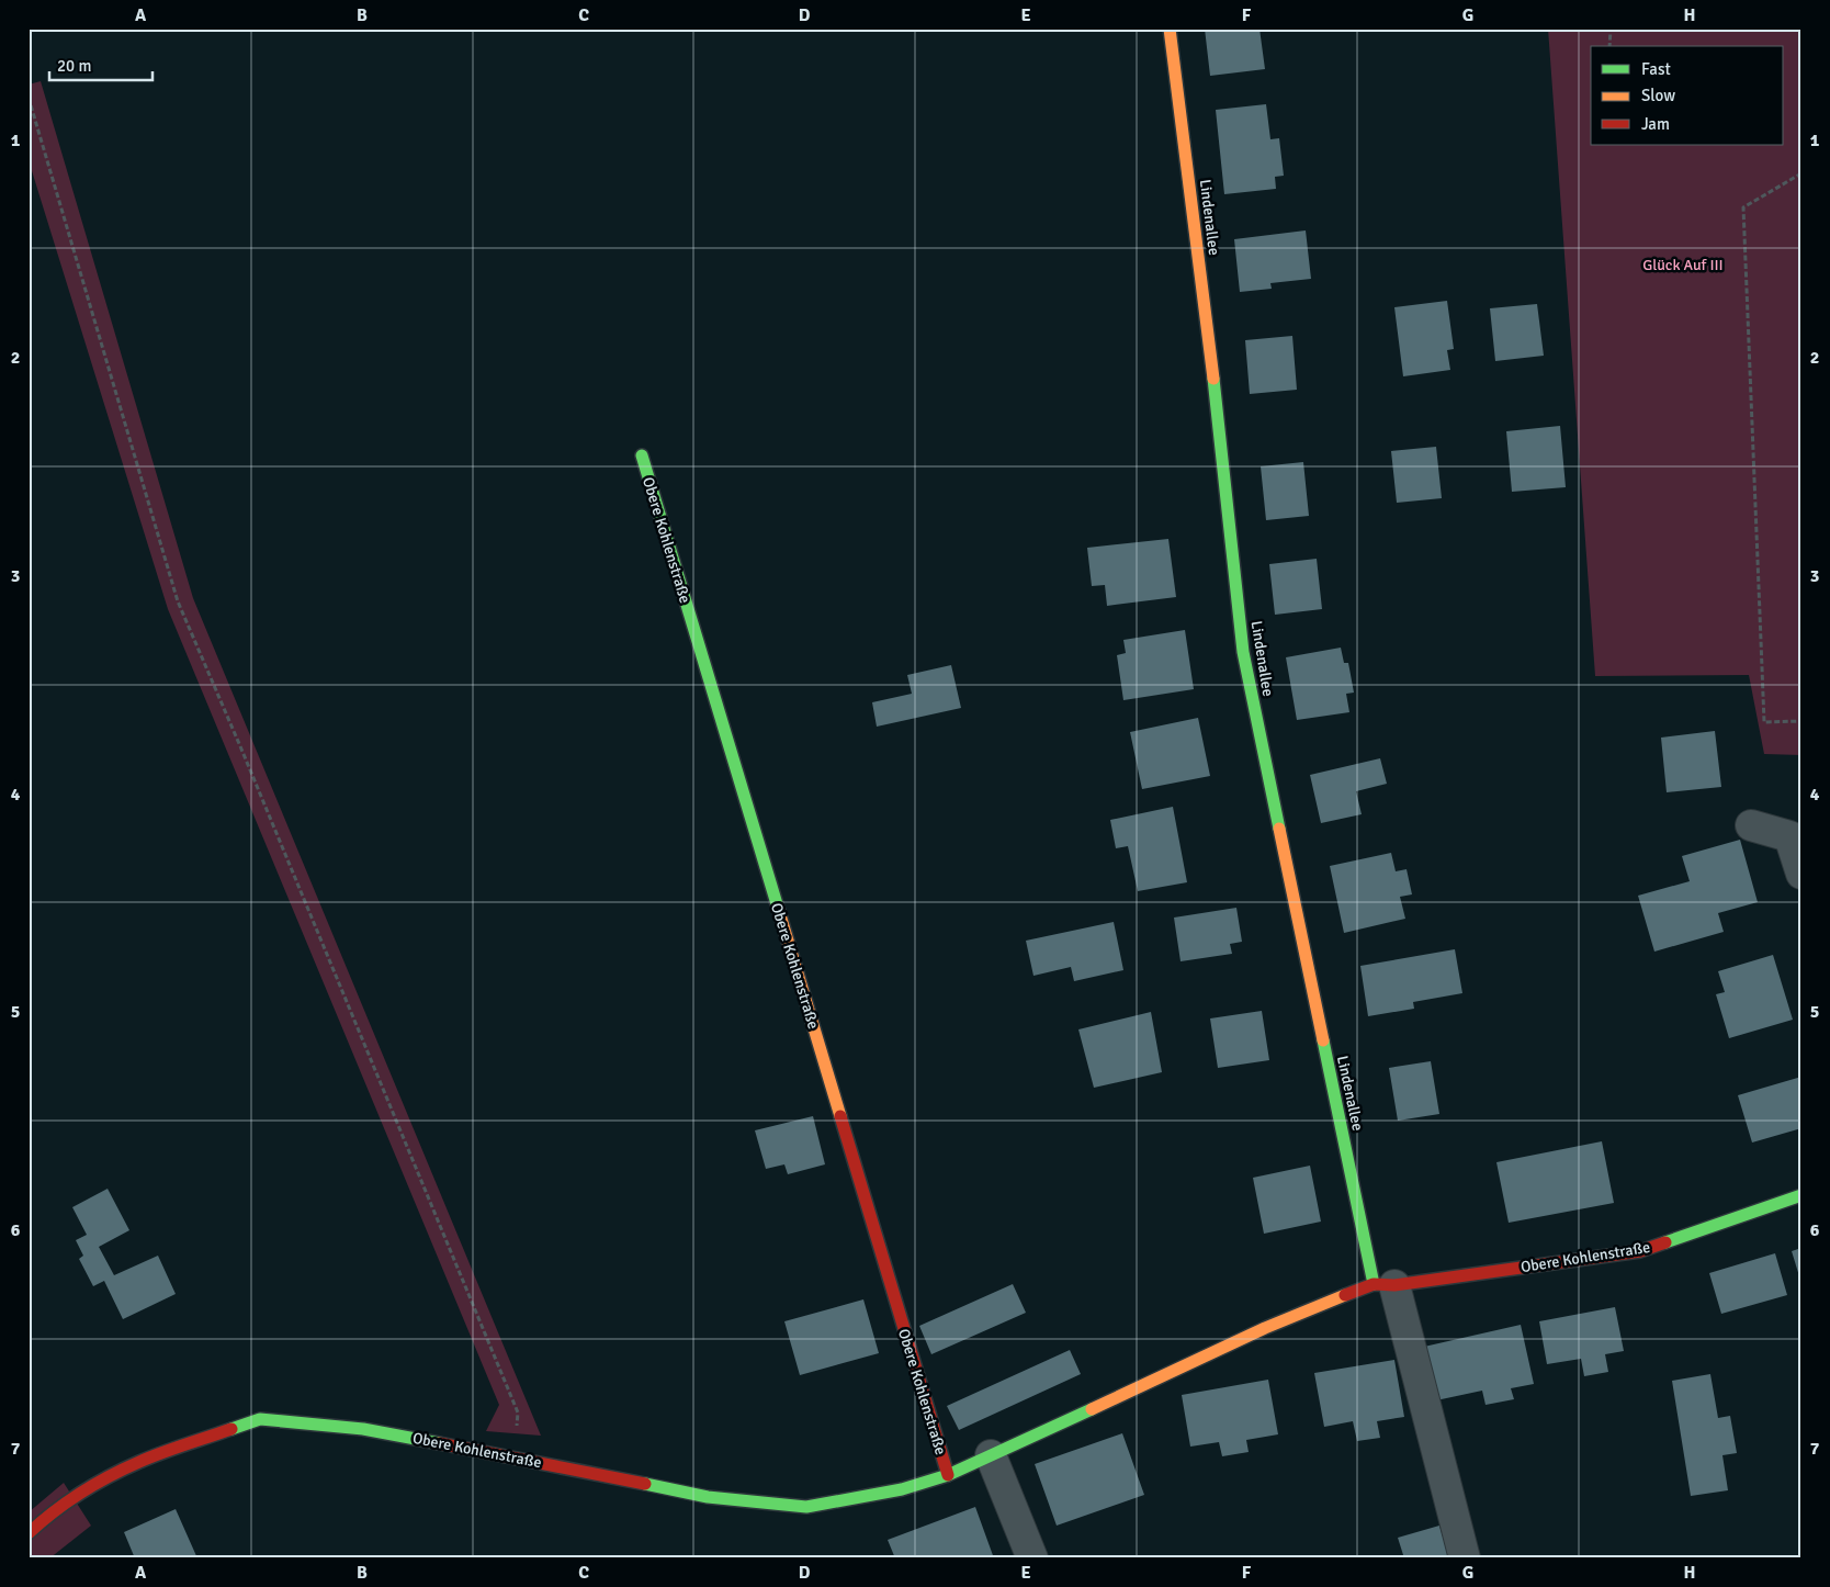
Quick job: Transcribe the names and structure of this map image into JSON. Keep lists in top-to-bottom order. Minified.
{"streets":{"street":["Lindenallee","Obere Kohlenstraße"]},"crossings":[["Lindenallee","Obere Kohlenstraße"]],"parks":["Glück Auf III"],"legend":["Fast","Slow","Jam"],"scale_bar":"20 m","grid":{"columns":["A","B","C","D","E","F","G","H"],"rows":["1","2","3","4","5","6","7"]}}
